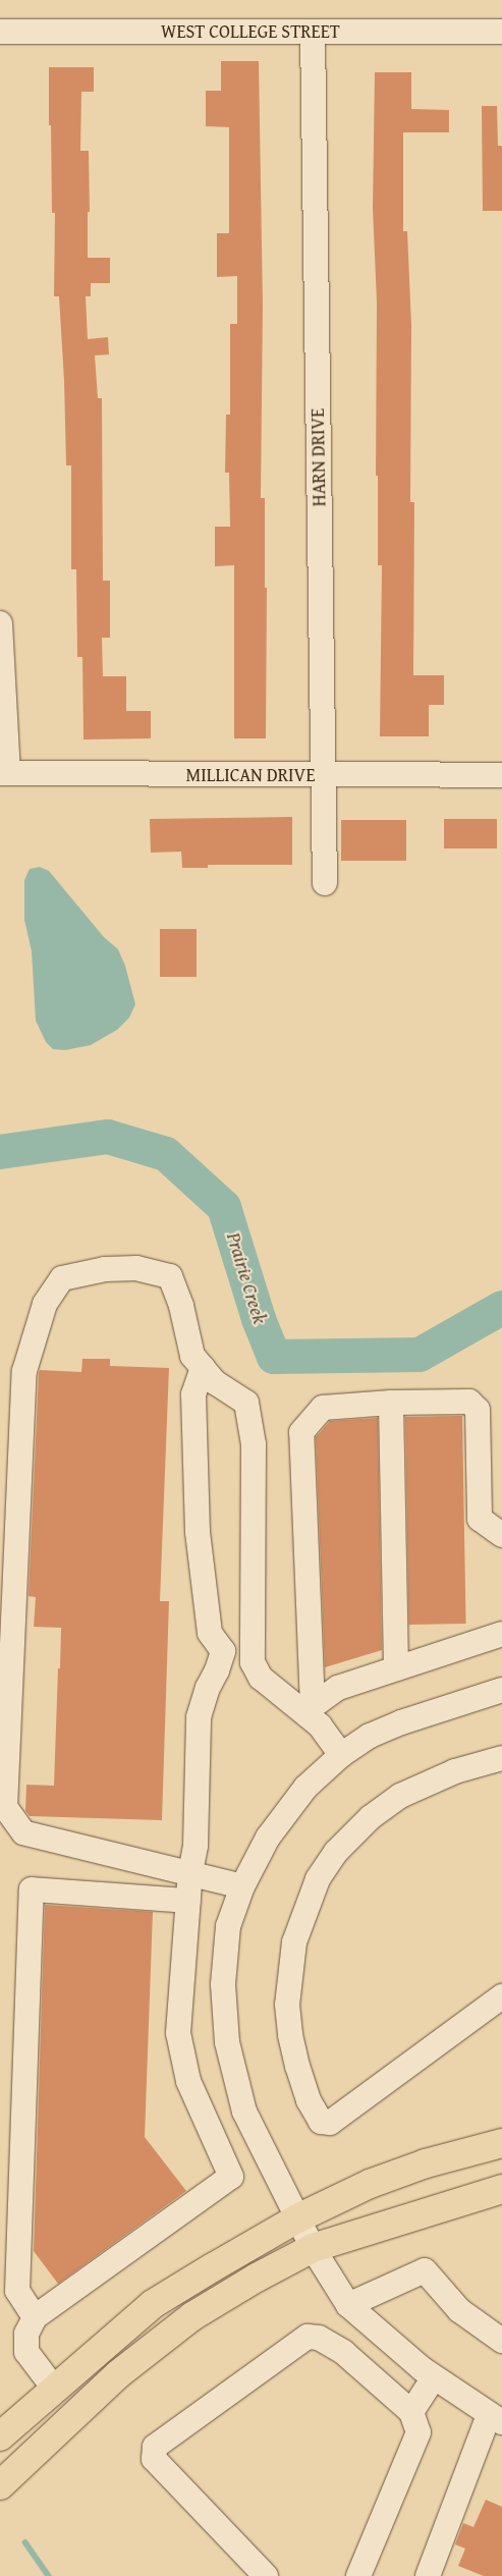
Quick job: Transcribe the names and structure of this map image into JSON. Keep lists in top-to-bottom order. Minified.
{"streets":{"street":["WEST COLLEGE STREET","HARN DRIVE","MILLICAN DRIVE"]},"crossings":[["WEST COLLEGE STREET","HARN DRIVE"],["HARN DRIVE","MILLICAN DRIVE"]],"water":["Prairie Creek"]}
